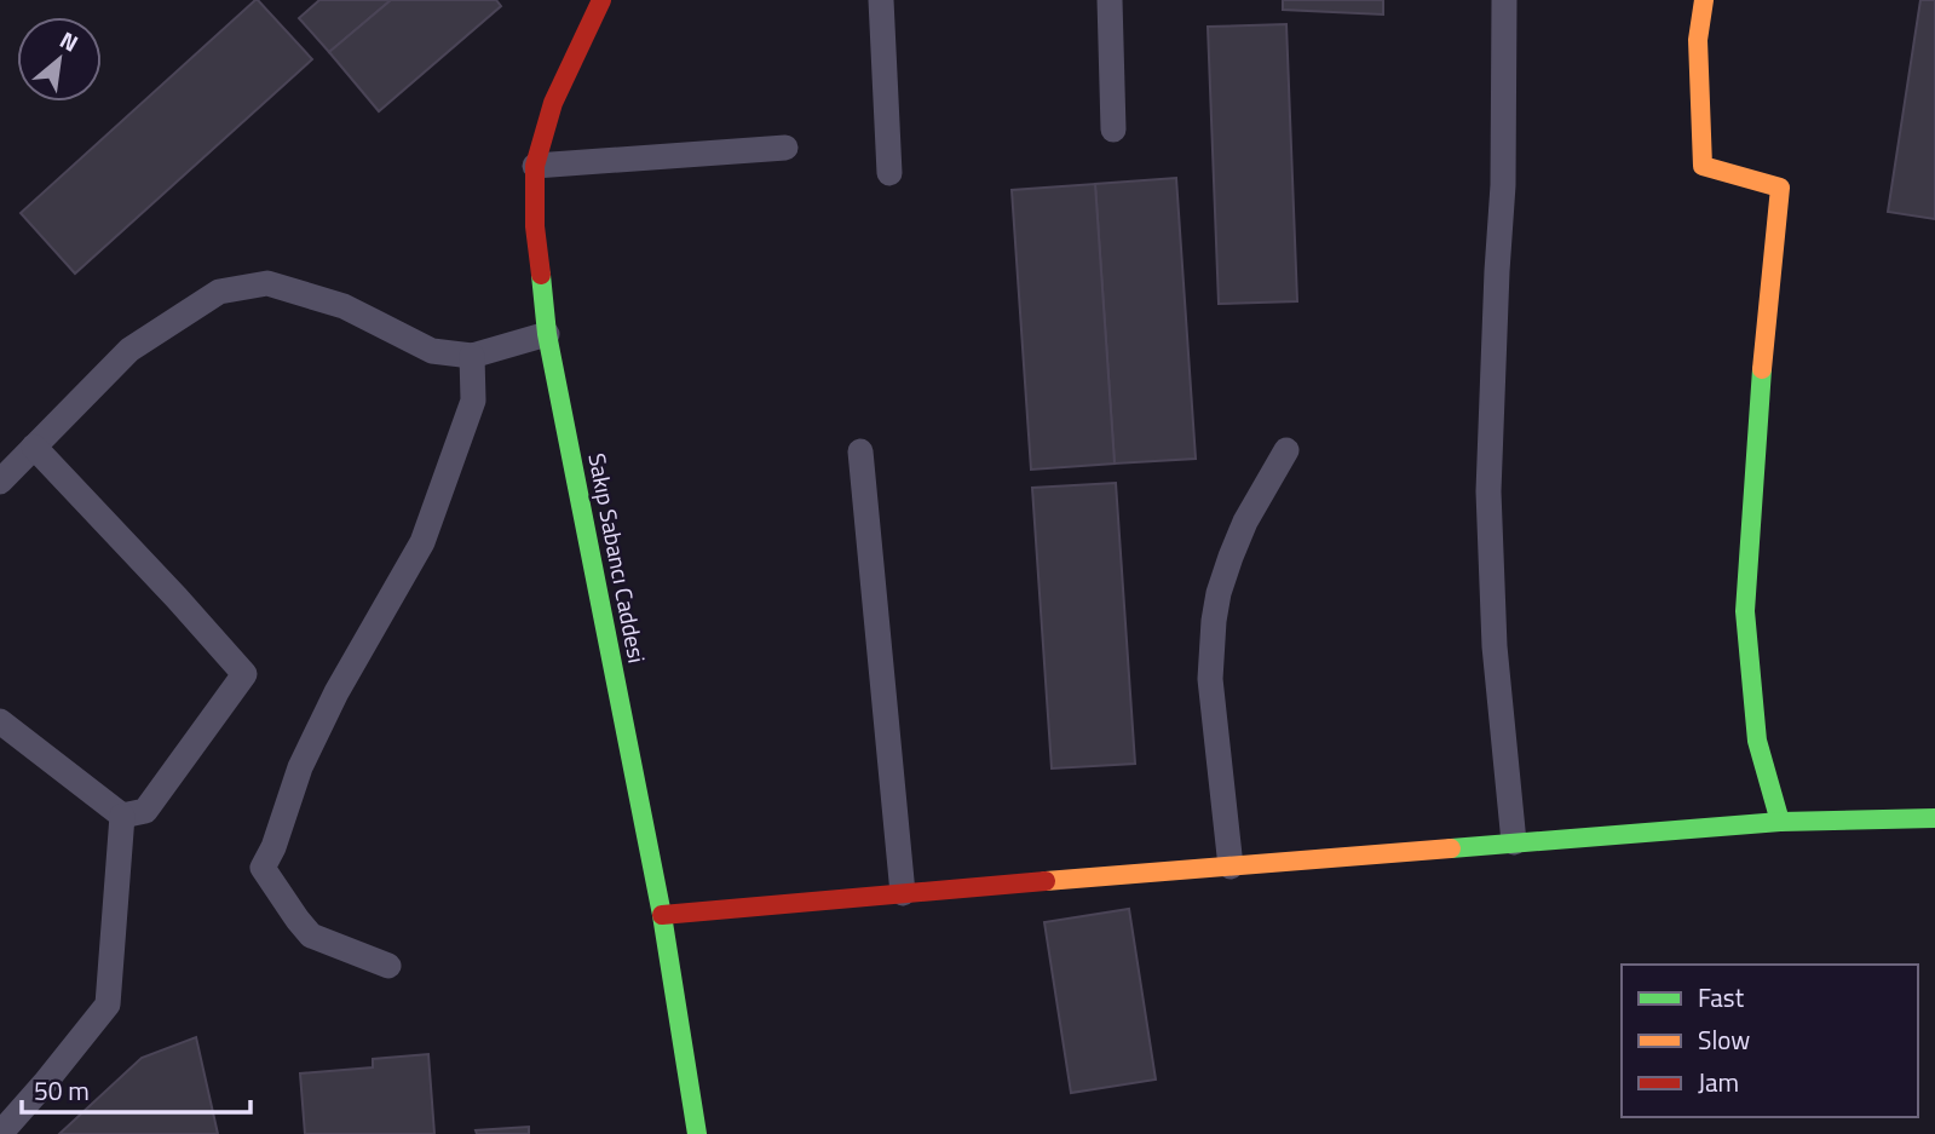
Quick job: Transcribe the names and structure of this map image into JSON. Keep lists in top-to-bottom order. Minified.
{"streets":{"street":["Sakıp Sabancı Caddesi"]},"legend":["Fast","Slow","Jam"],"scale_bar":"50 m","north":"top right"}
